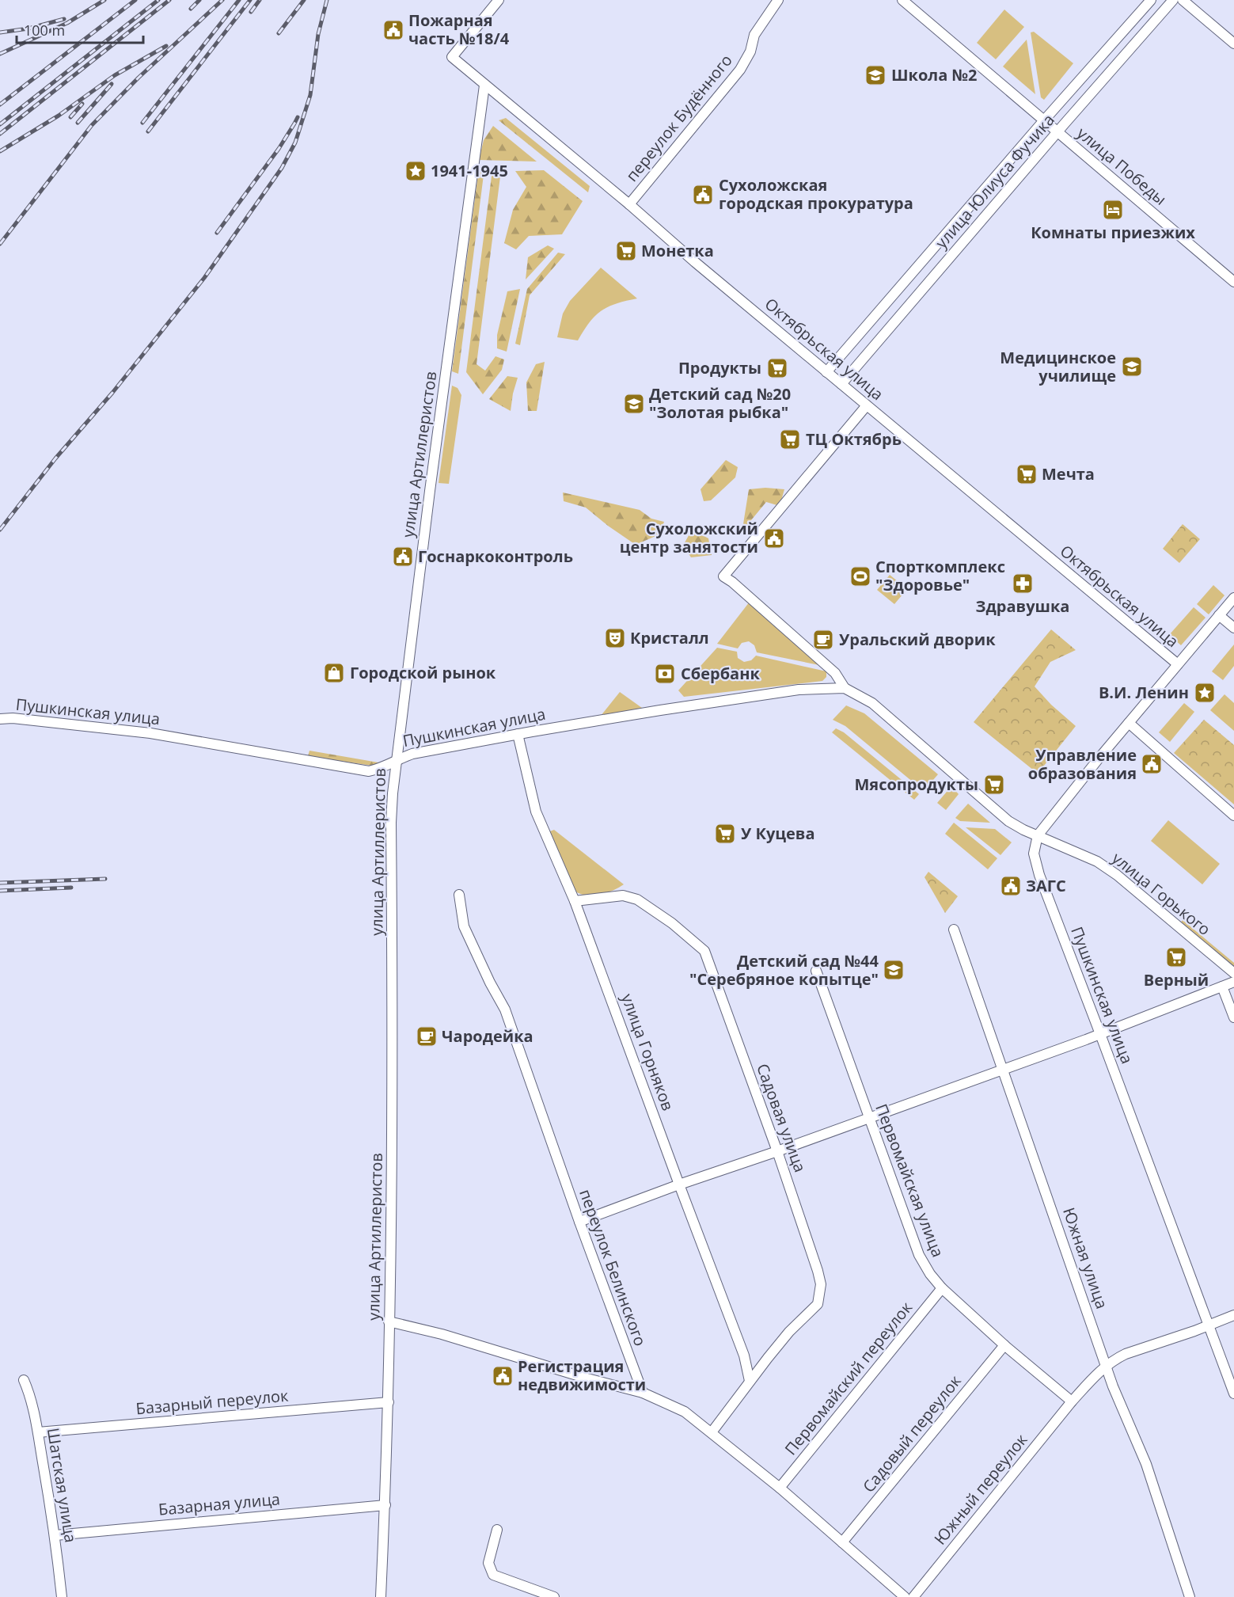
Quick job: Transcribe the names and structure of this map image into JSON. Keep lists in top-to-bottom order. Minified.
{"streets":{"street":["переулок Будённого","улица Победы","улица Юлиуса Фучика","Октябрьская улица","улица Артиллеристов","Пушкинская улица","улица Горького","улица Горняков","Садовая улица","Первомайская улица","Южная улица","переулок Белинского","Первомайский переулок","Базарный переулок","Садовый переулок","Шатская улица","Южный переулок","Базарная улица"]},"crossings":[["переулок Будённого","Октябрьская улица"],["улица Победы","улица Юлиуса Фучика"],["улица Юлиуса Фучика","Октябрьская улица"],["Октябрьская улица","улица Артиллеристов"],["улица Артиллеристов","Пушкинская улица"],["улица Артиллеристов","Базарный переулок"],["улица Артиллеристов","Базарная улица"],["Пушкинская улица","улица Горького"],["Пушкинская улица","улица Горняков"],["Пушкинская улица","Южный переулок"],["улица Горняков","Садовая улица"],["Первомайская улица","Первомайский переулок"],["Первомайская улица","Садовый переулок"],["Первомайская улица","Южный переулок"],["Южная улица","Южный переулок"],["Базарный переулок","Шатская улица"],["Шатская улица","Базарная улица"]],"places":{"public building":["Пожарная часть №18/4","Сухоложская городская прокуратура","Сухоложский центр занятости","Госнаркоконтроль","Управление образования","ЗАГС","Регистрация недвижимости"],"school or university":["Школа №2","Медицинское училище","Детский сад №20 \"Золотая рыбка\"","Детский сад №44 \"Серебряное копытце\""],"place":["1941-1945","В.И. Ленин"],"hotel":["Комнаты приезжих"],"supermarket":["Монетка","Продукты","ТЦ Октябрь","Мечта","Мясопродукты","У Куцева","Верный"],"sports":["Спорткомплекс \"Здоровье\""],"pharmacy":["Здравушка"],"theatre":["Кристалл"],"cafe":["Уральский дворик","Чародейка"],"shop":["Городской рынок"],"bank":["Сбербанк"]},"scale_bar":"100 m"}
